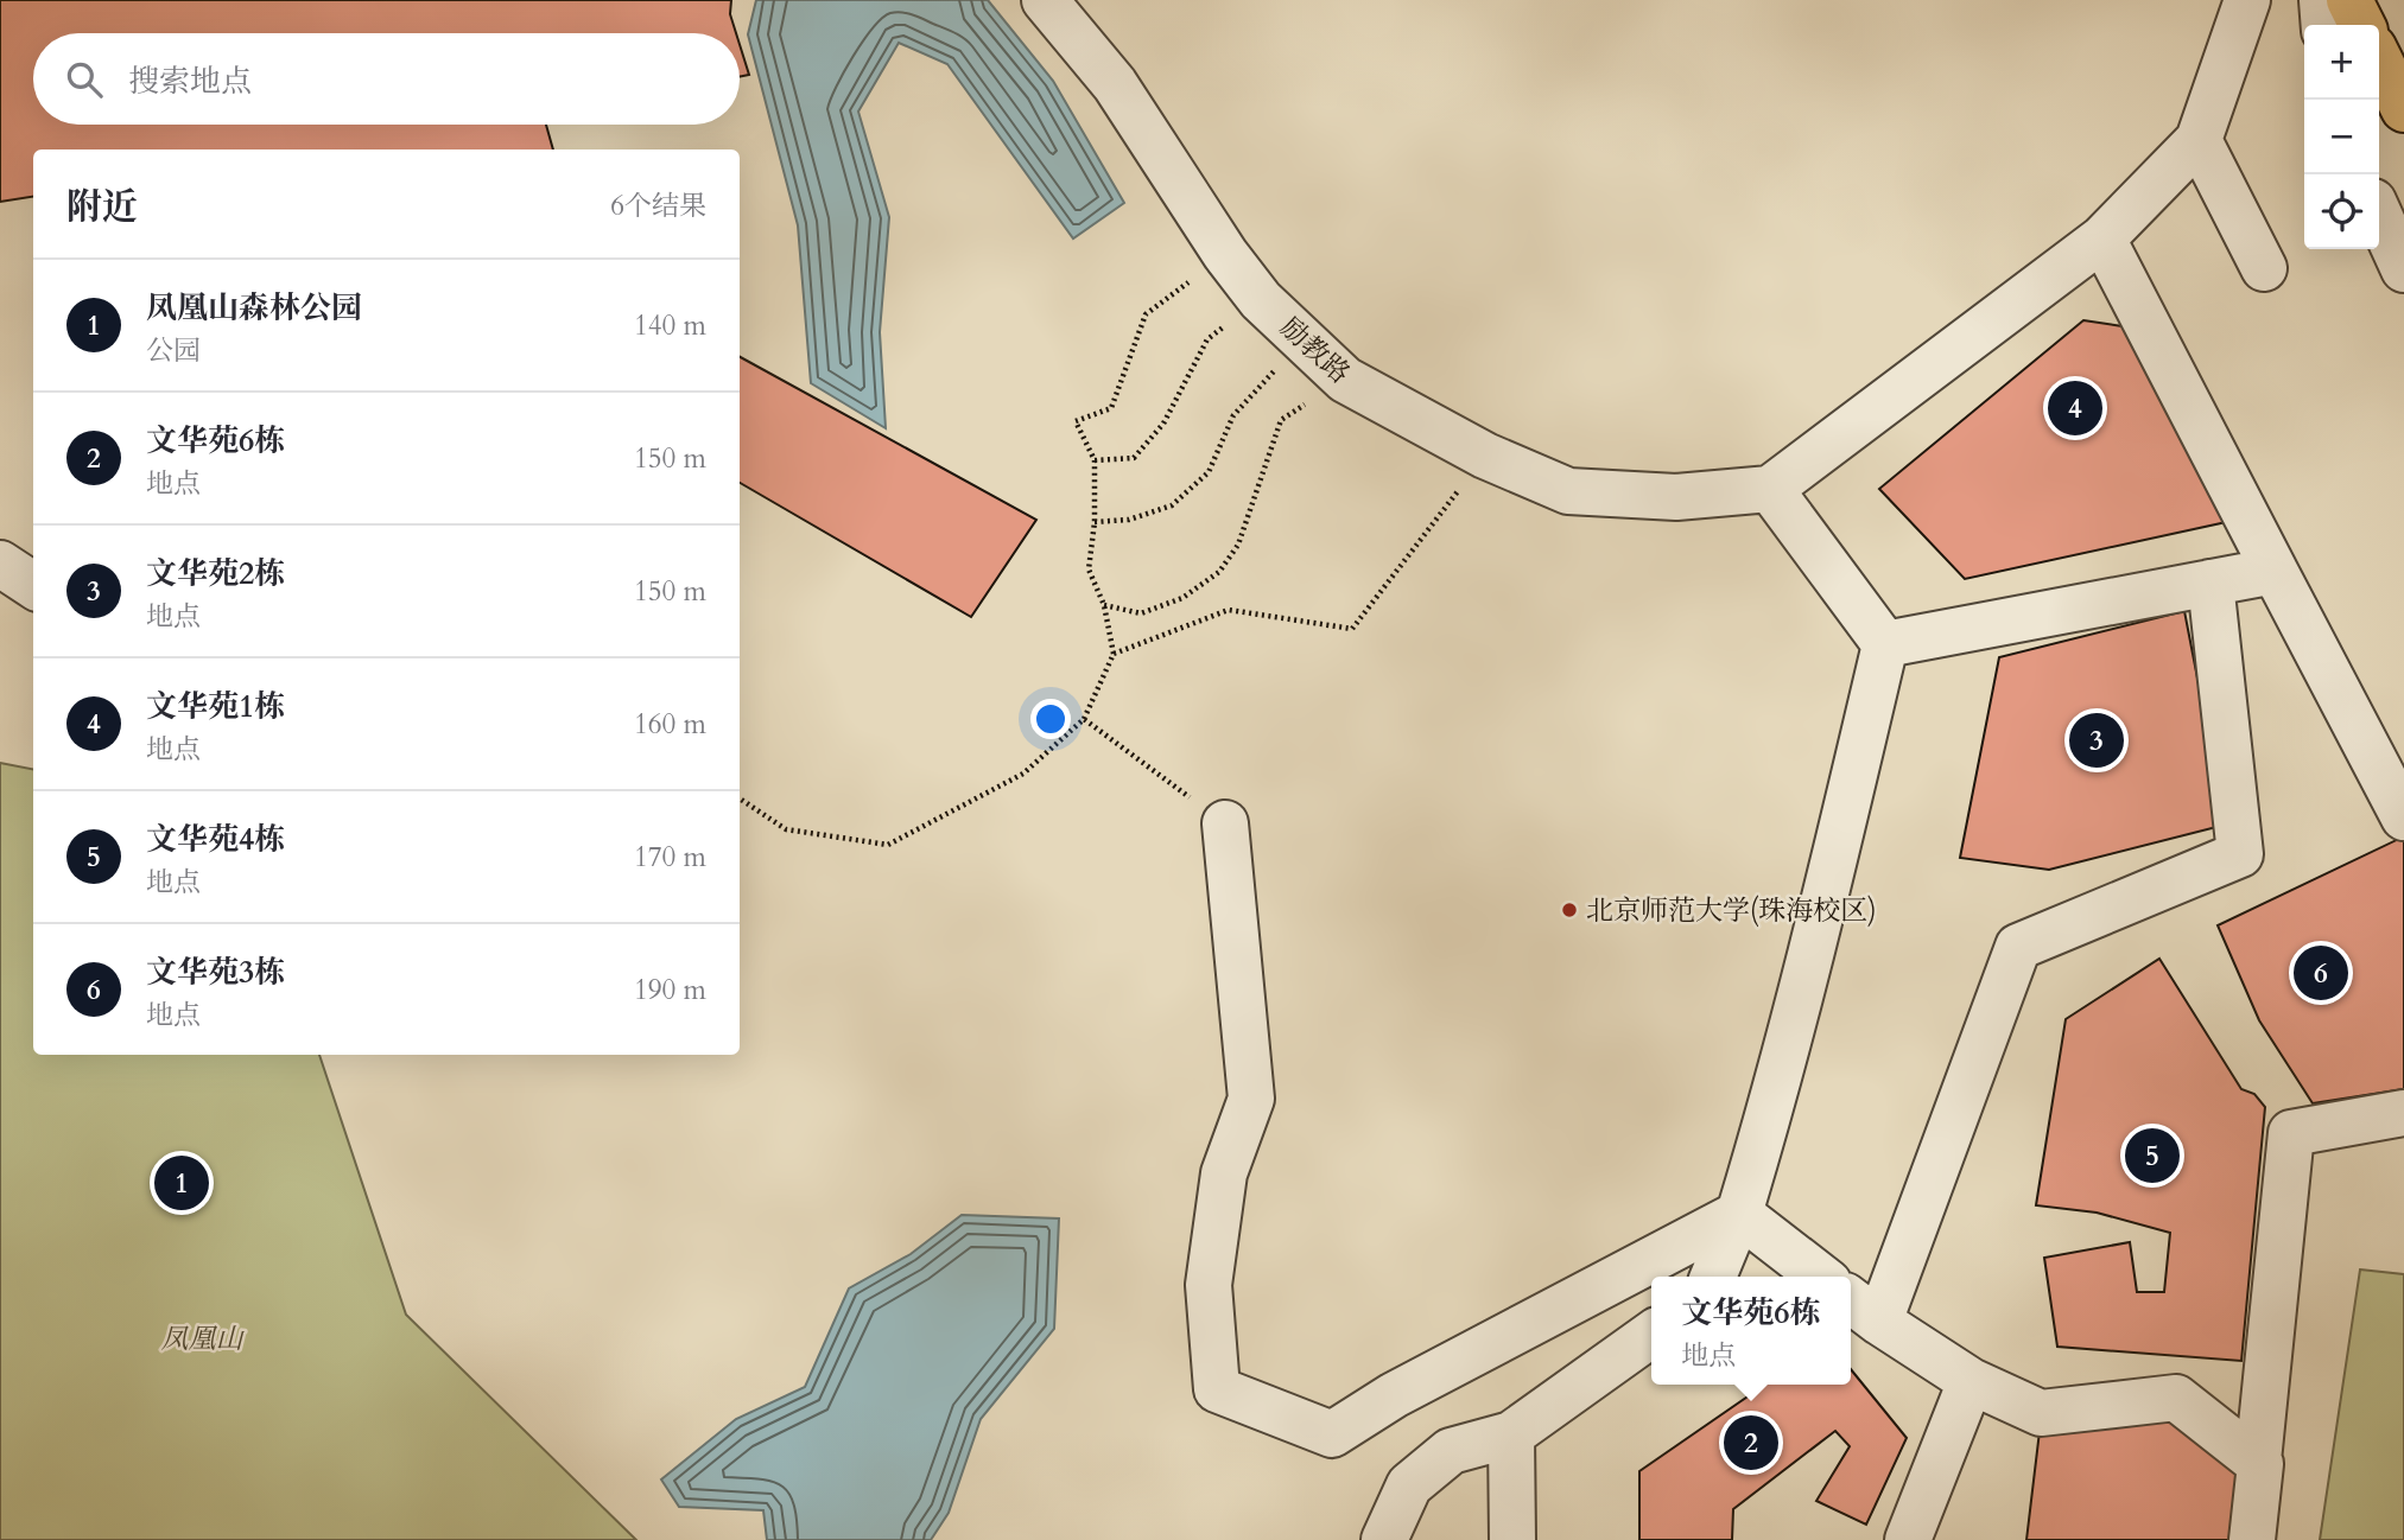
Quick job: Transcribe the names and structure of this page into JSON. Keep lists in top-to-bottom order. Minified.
{"streets":{"street":["励教路"]},"parks":["凤凰山"],"places":["北京师范大学(珠海校区)"],"page":{"map_buttons":["+","−"],"search":"搜索地点","heading":["附近","6个结果"],"list":[{"mark":"1","name":"凤凰山森林公园","note":"公园","value":"140 m"},{"mark":"2","name":"文华苑6栋","note":"地点","value":"150 m"},{"mark":"3","name":"文华苑2栋","note":"地点","value":"150 m"},{"mark":"4","name":"文华苑1栋","note":"地点","value":"160 m"},{"mark":"5","name":"文华苑4栋","note":"地点","value":"170 m"},{"mark":"6","name":"文华苑3栋","note":"地点","value":"190 m"}],"pins":["4","3","6","5","1","2"],"popup":["文华苑6栋","地点"]}}
